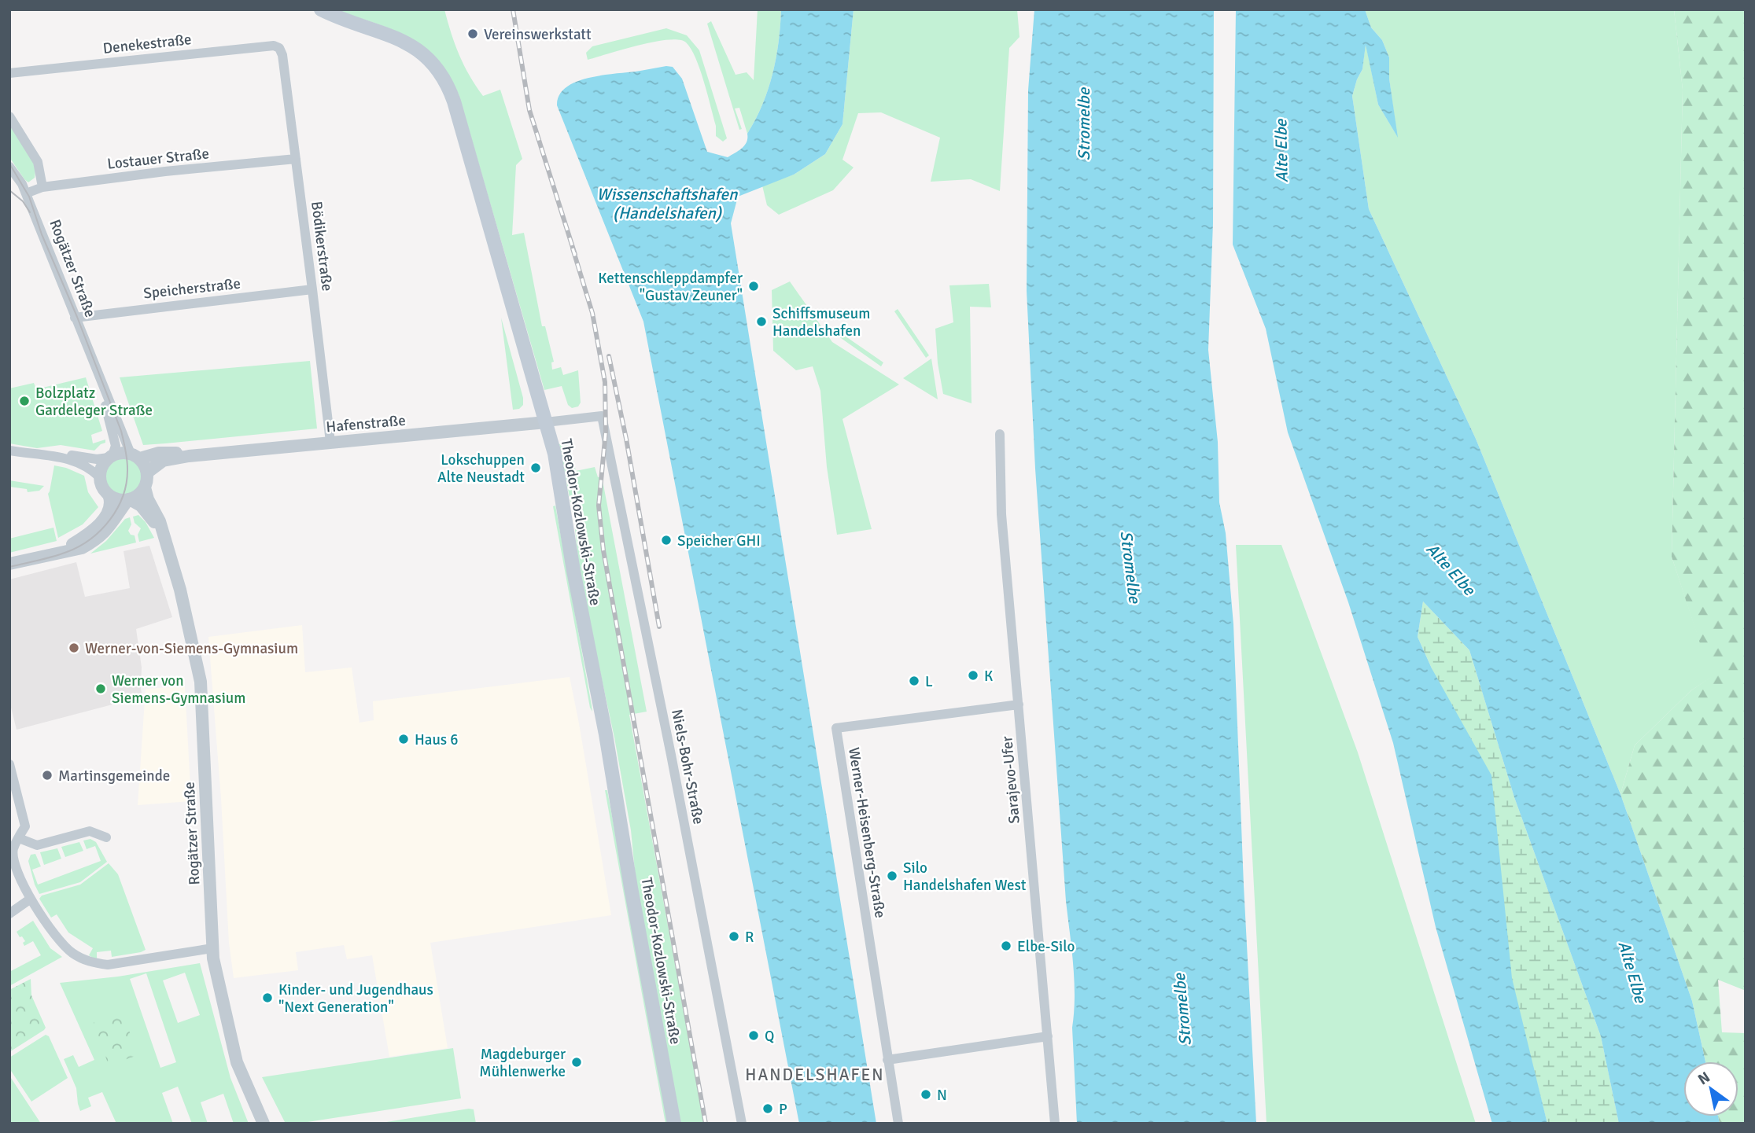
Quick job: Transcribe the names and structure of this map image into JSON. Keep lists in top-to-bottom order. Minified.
{"streets":{"main road":["Theodor-Kozlowski-Straße"],"street":["Denekestraße","Lostauer Straße","Bödikerstraße","Rogätzer Straße","Speicherstraße","Hafenstraße","Niels-Bohr-Straße","Sarajevo-Ufer","Werner-Heisenberg-Straße"]},"crossings":[["Denekestraße","Bödikerstraße"],["Lostauer Straße","Bödikerstraße"],["Lostauer Straße","Rogätzer Straße"],["Bödikerstraße","Speicherstraße"],["Bödikerstraße","Hafenstraße"],["Rogätzer Straße","Speicherstraße"],["Rogätzer Straße","Hafenstraße"],["Hafenstraße","Theodor-Kozlowski-Straße"],["Hafenstraße","Niels-Bohr-Straße"],["Theodor-Kozlowski-Straße","Niels-Bohr-Straße"],["Sarajevo-Ufer","Werner-Heisenberg-Straße"]],"districts":["HANDELSHAFEN"],"water":["Stromelbe","Alte Elbe","Wissenschaftshafen (Handelshafen)"],"places":["Vereinswerkstatt","Kettenschleppdampfer \"Gustav Zeuner\"","Schiffsmuseum Handelshafen","Bolzplatz Gardeleger Straße","Lokschuppen Alte Neustadt","Speicher GHI","Werner-von-Siemens-Gymnasium","K","L","Werner von Siemens-Gymnasium","Haus 6","Martinsgemeinde","Silo Handelshafen West","R","Elbe-Silo","Kinder- und Jugendhaus \"Next Generation\"","Q","Magdeburger Mühlenwerke","N","P"],"north":"top left"}
